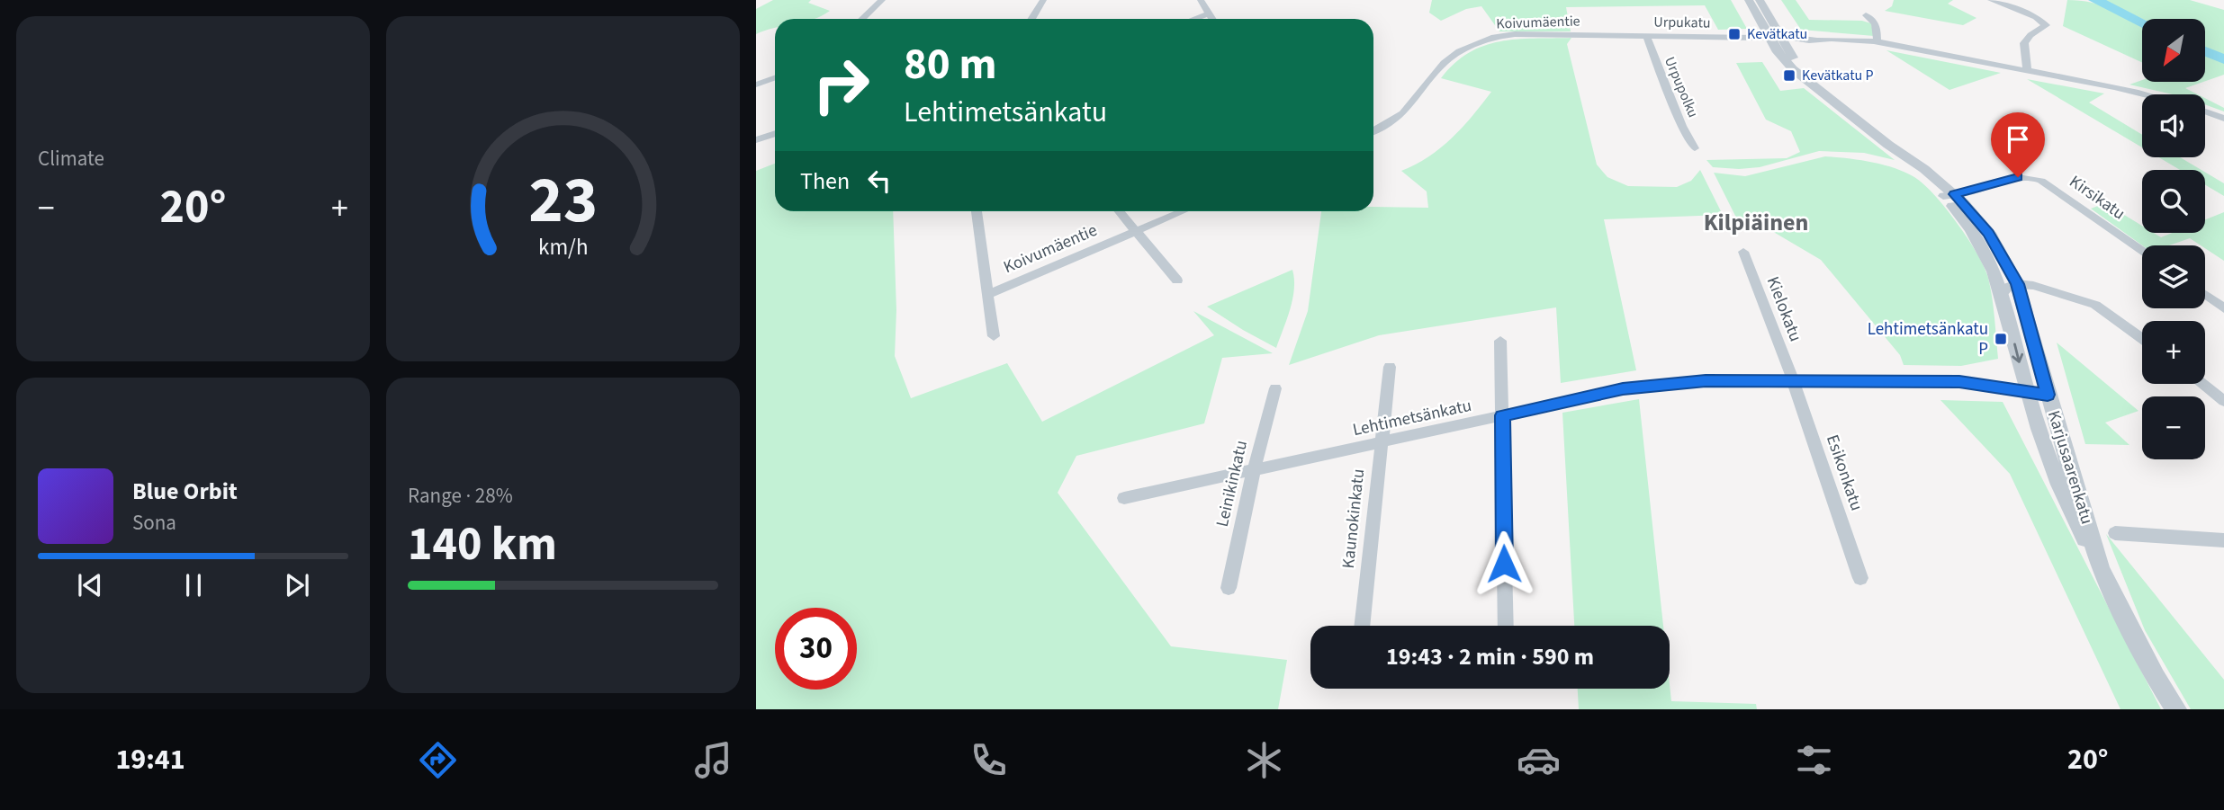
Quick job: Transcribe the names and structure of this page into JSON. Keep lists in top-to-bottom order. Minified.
{"streets":{"street":["Koivumäentie","Urpukatu","Urpupolku","Kirsikatu","Kielokatu","Lehtimetsänkatu","Karjusaarenkatu","Esikonkatu","Leinikinkatu","Kaunokinkatu"]},"crossings":[["Koivumäentie","Urpukatu"],["Urpukatu","Urpupolku"],["Kielokatu","Lehtimetsänkatu"],["Kielokatu","Esikonkatu"],["Lehtimetsänkatu","Karjusaarenkatu"],["Lehtimetsänkatu","Esikonkatu"],["Lehtimetsänkatu","Leinikinkatu"],["Lehtimetsänkatu","Kaunokinkatu"]],"districts":["Kilpiäinen"],"places":{"transit":["Kevätkatu","Kevätkatu P","Lehtimetsänkatu P"]},"north":"bottom left","page":{"tile":["Climate",["Range · 28%","140 km"]],"map_buttons":["+","−"],"turn":["80 m","Lehtimetsänkatu"],"then":"Then","heat":["−","20°","+"],"song":["Blue Orbit","Sona"],"limit":"30","trip":"19:43 · 2 min · 590 m","tabs":["19:41","20°"],"gauge":["23","km/h"]}}
